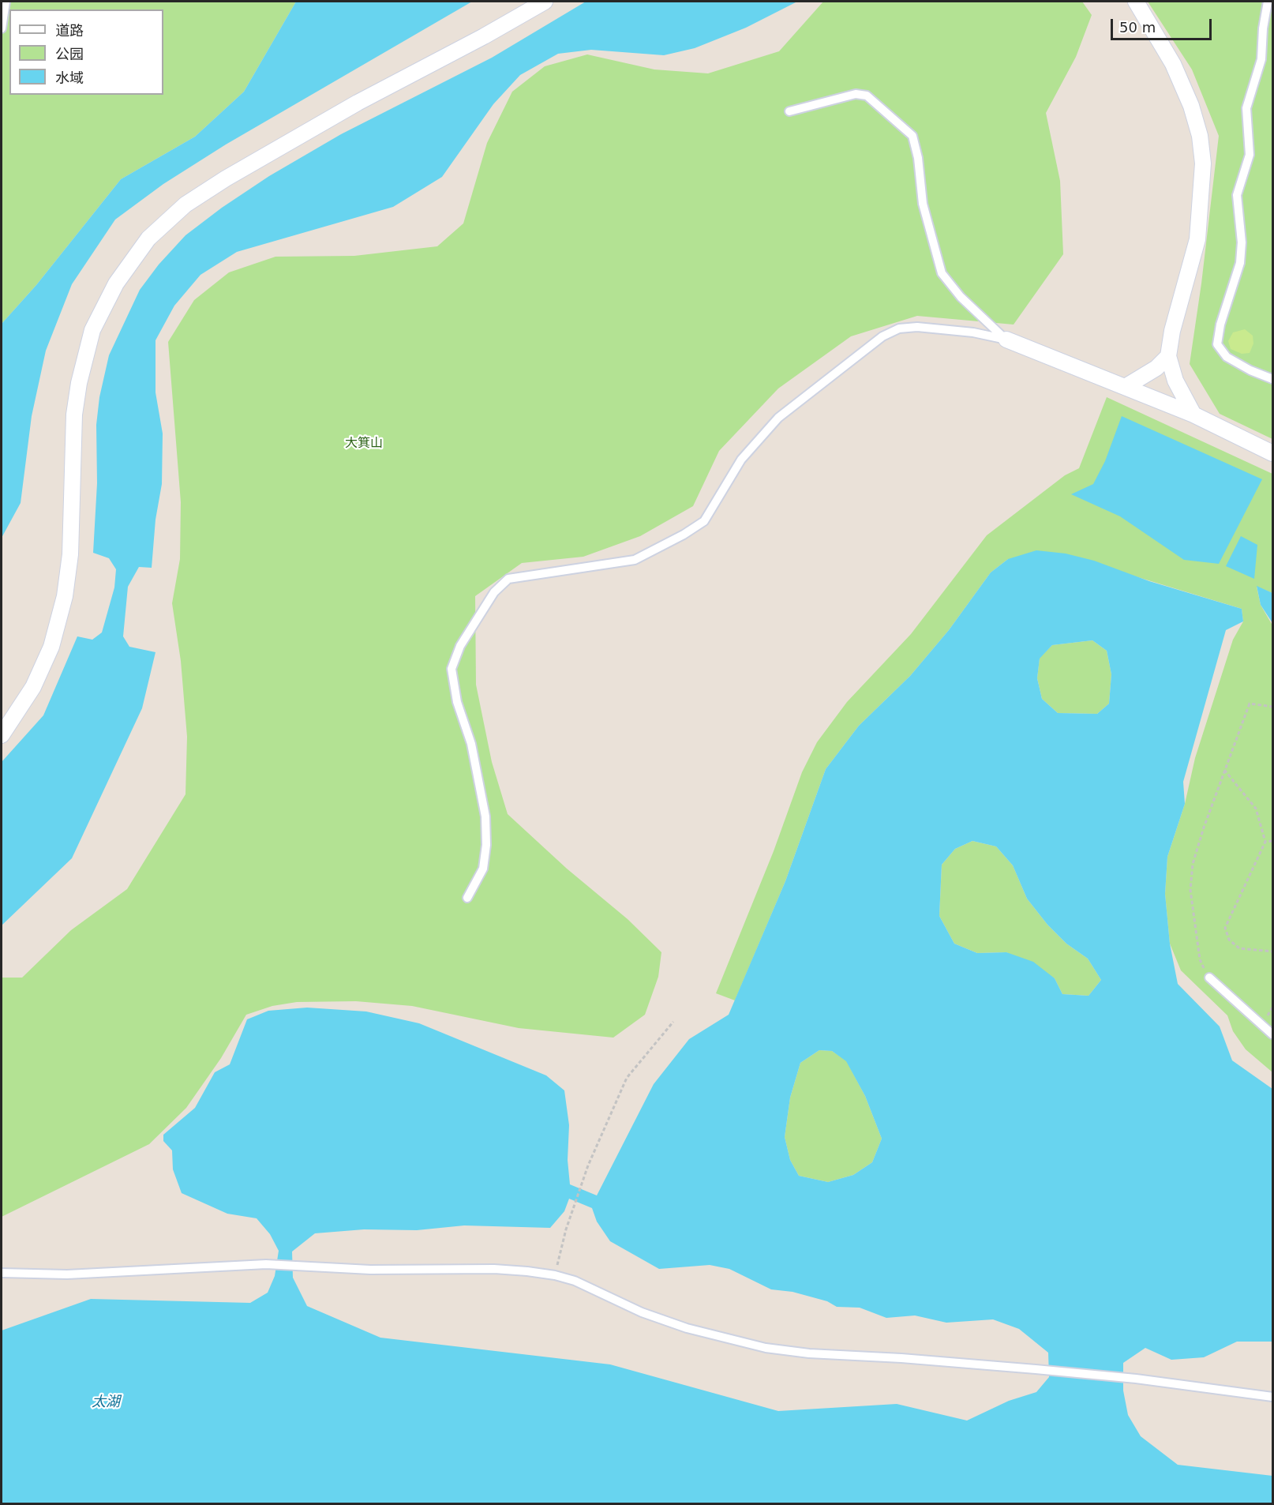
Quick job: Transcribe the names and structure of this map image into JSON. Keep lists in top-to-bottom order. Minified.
{"water":["太湖"],"parks":["大箕山"],"legend":["道路","公园","水域"],"scale_bar":"50 m"}
